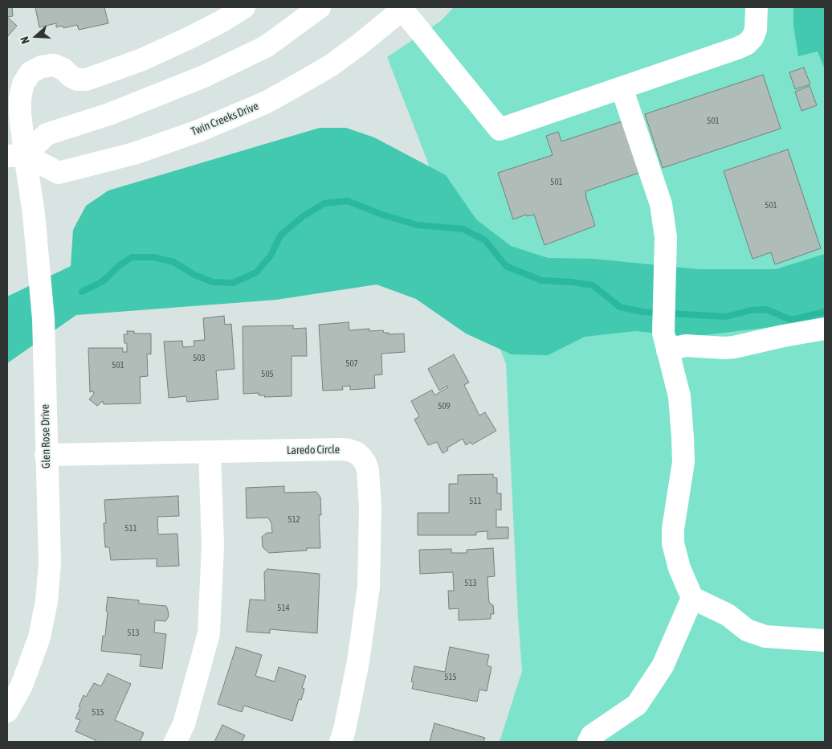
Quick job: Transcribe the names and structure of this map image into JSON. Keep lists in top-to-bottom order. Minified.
{"streets":{"street":["Twin Creeks Drive","Glen Rose Drive","Laredo Circle"]},"crossings":[["Twin Creeks Drive","Glen Rose Drive"],["Glen Rose Drive","Laredo Circle"]],"house_numbers":["501","501","501","503","507","501","505","509","511","512","511","513","514","513","515","515"],"north":"left"}
